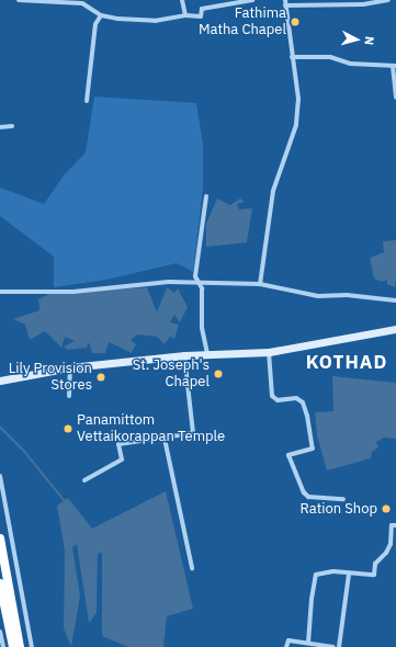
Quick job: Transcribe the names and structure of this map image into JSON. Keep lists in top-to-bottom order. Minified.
{"districts":["KOTHAD"],"places":["Fathima Matha Chapel","St. Joseph's Chapel","Lily Provision Stores","Panamittom Vettaikorappan Temple","Ration Shop"],"north":"right"}
